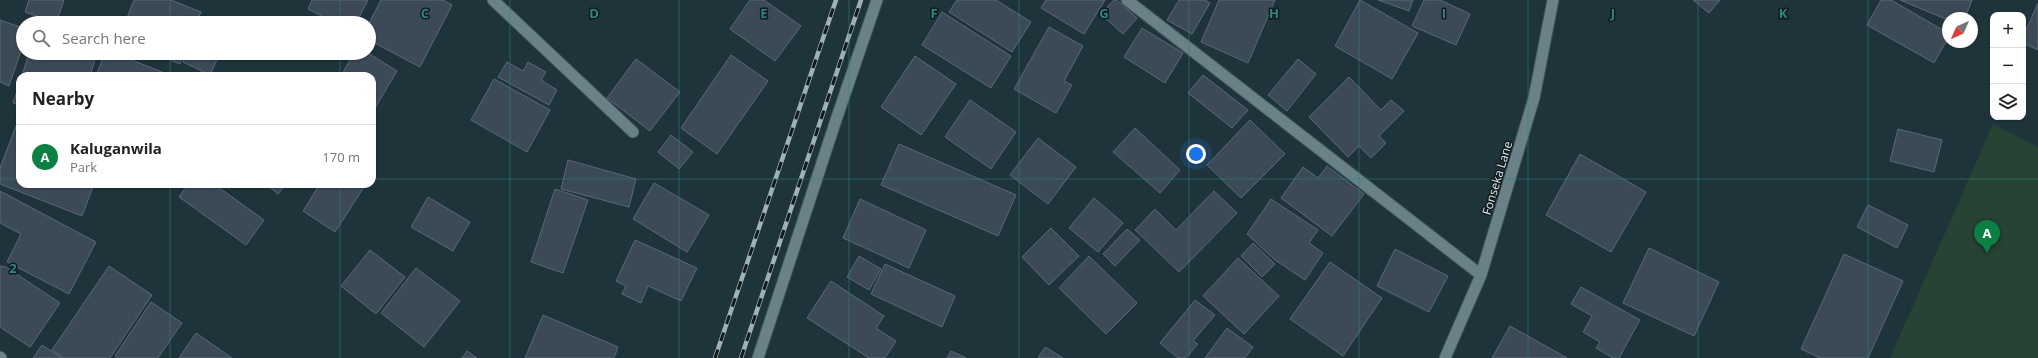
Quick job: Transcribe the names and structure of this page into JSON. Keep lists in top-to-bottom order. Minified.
{"streets":{"street":["Fonseka Lane"]},"north":"bottom left","page":{"map_buttons":["+","−"],"search":"Search here","heading":"Nearby","list":[{"mark":"A","name":"Kaluganwila","note":"Park","value":"170 m"}],"pins":"A"},"grid":{"columns":["C","D","E","F","G","H","I","J","K"],"rows":["2"]}}
